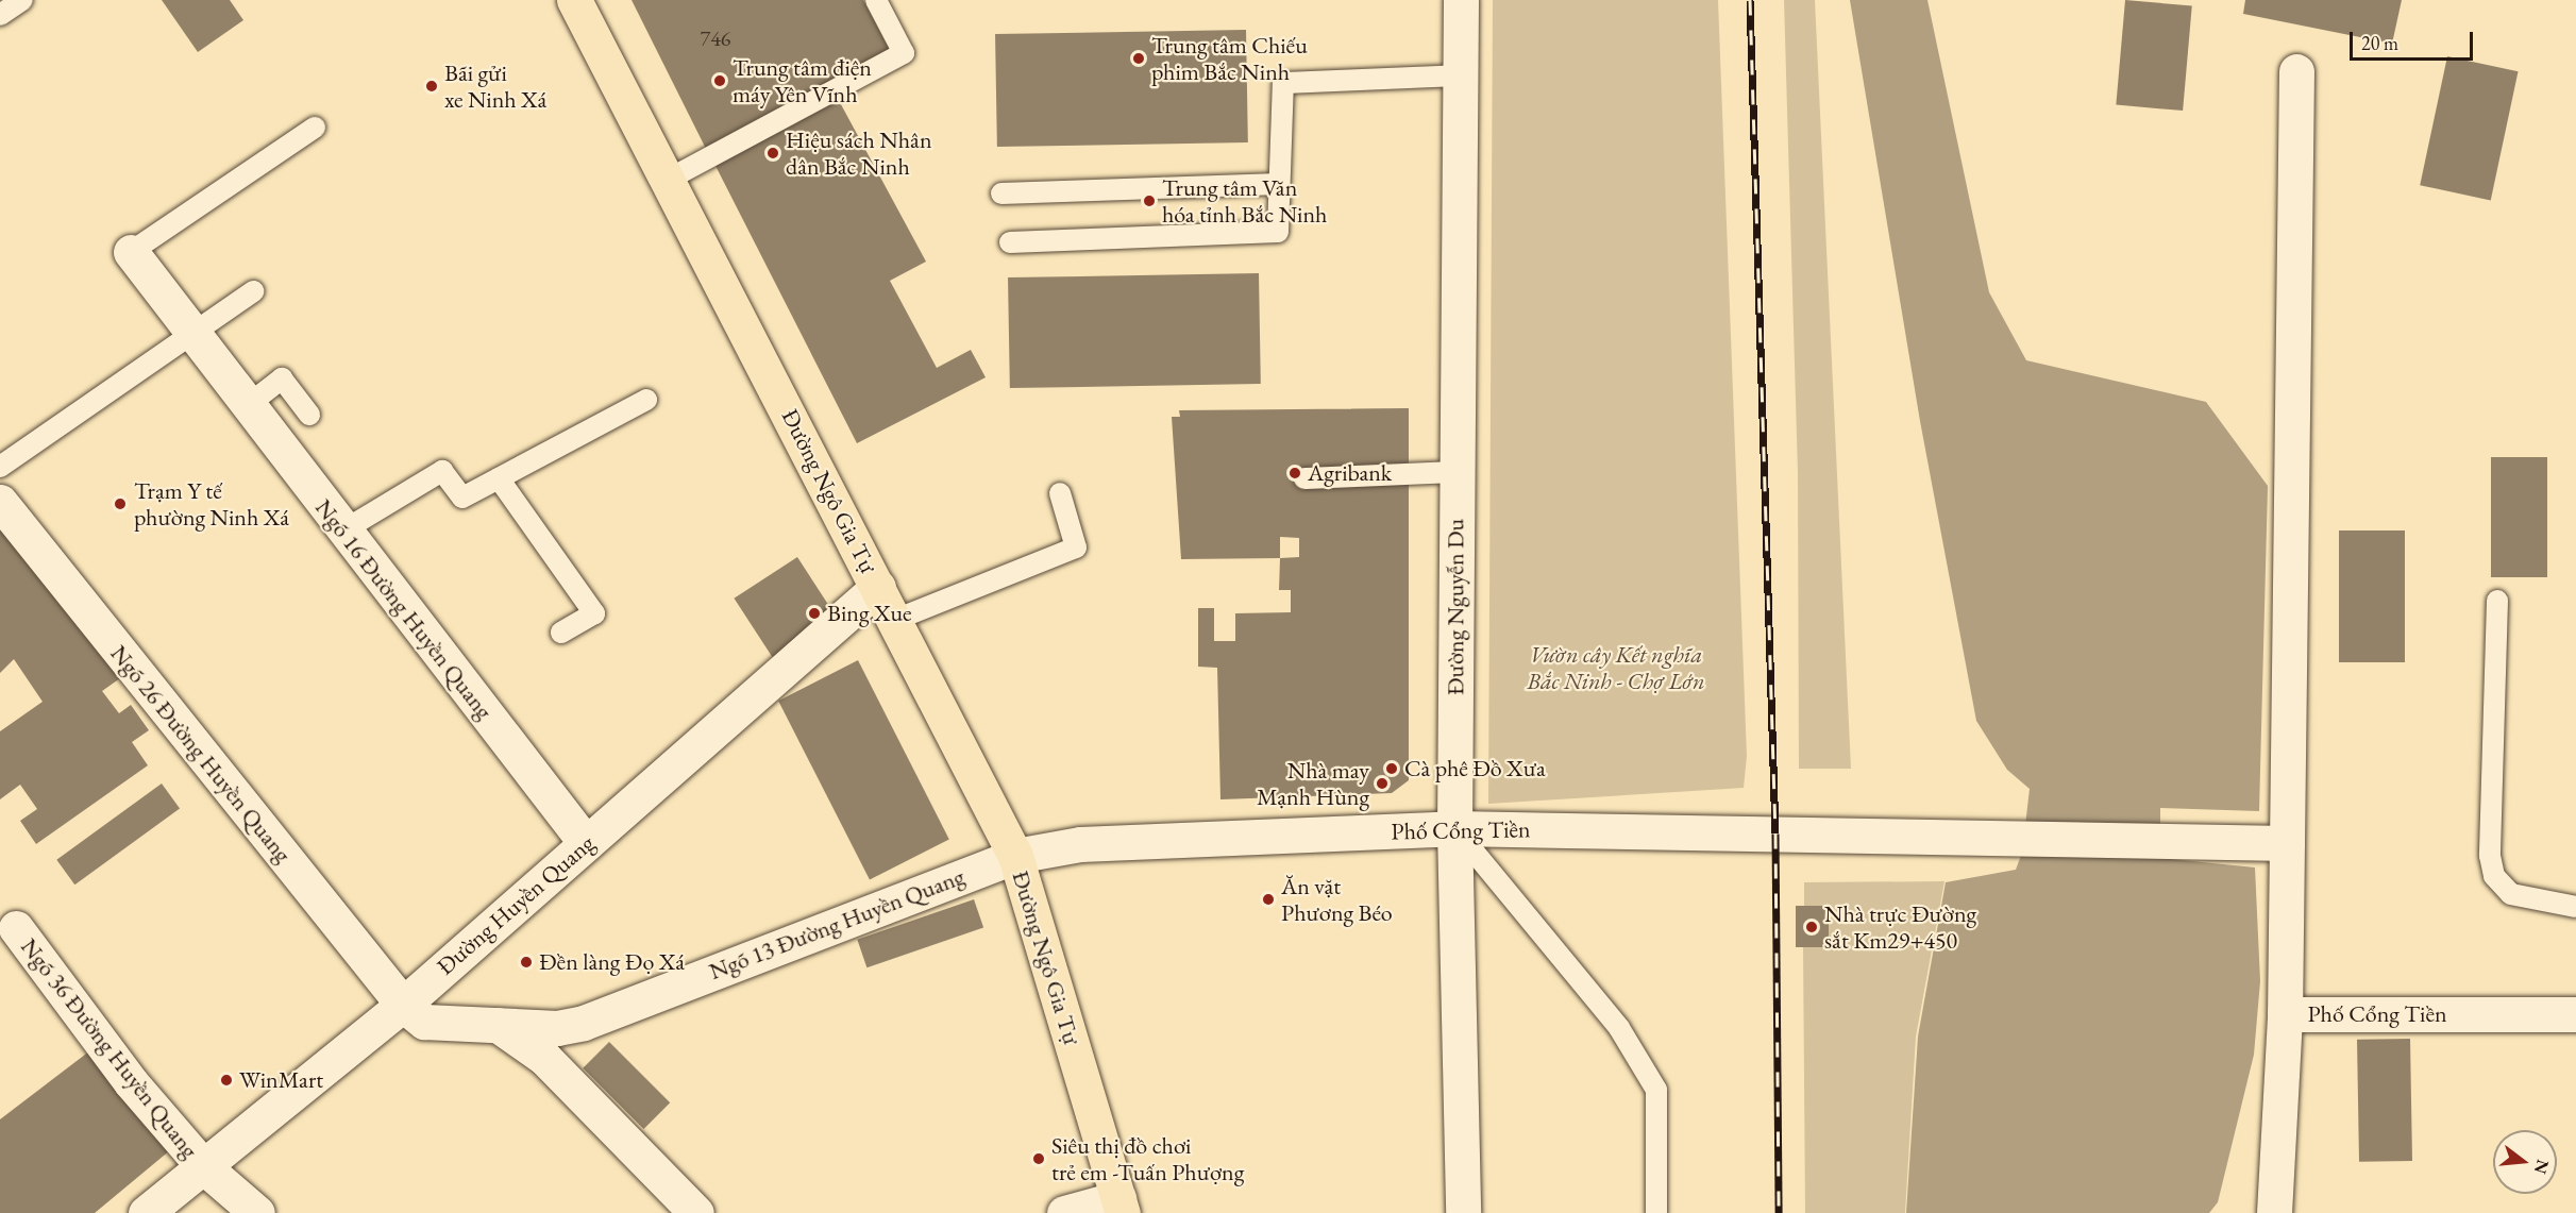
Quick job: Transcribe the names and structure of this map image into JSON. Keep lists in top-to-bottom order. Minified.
{"streets":{"main road":["Đường Ngô Gia Tự"],"street":["Đường Nguyễn Du","Ngõ 16 Đường Huyền Quang","Ngõ 26 Đường Huyền Quang","Phố Cổng Tiền","Đường Huyền Quang","Ngõ 13 Đường Huyền Quang","Ngõ 36 Đường Huyền Quang"]},"crossings":[["Đường Ngô Gia Tự","Phố Cổng Tiền"],["Đường Ngô Gia Tự","Đường Huyền Quang"],["Đường Ngô Gia Tự","Ngõ 13 Đường Huyền Quang"],["Đường Nguyễn Du","Phố Cổng Tiền"],["Ngõ 16 Đường Huyền Quang","Đường Huyền Quang"],["Ngõ 26 Đường Huyền Quang","Đường Huyền Quang"],["Ngõ 26 Đường Huyền Quang","Ngõ 13 Đường Huyền Quang"],["Phố Cổng Tiền","Ngõ 13 Đường Huyền Quang"],["Đường Huyền Quang","Ngõ 13 Đường Huyền Quang"],["Đường Huyền Quang","Ngõ 36 Đường Huyền Quang"]],"parks":["Vườn cây Kết nghĩa Bắc Ninh - Chợ Lớn"],"places":["Trung tâm Chiếu phim Bắc Ninh","Trung tâm điện máy Yên Vĩnh","Bãi gửi xe Ninh Xá","Hiệu sách Nhân dân Bắc Ninh","Trung tâm Văn hóa tỉnh Bắc Ninh","Agribank","Trạm Y tế phường Ninh Xá","Bing Xue","Cà phê Đồ Xưa","Nhà may Mạnh Hùng","Ăn vặt Phương Béo","Nhà trực Đường sắt Km29+450","Đền làng Đọ Xá","WinMart","Siêu thị đồ chơi trẻ em -Tuấn Phượng"],"house_numbers":["746"],"scale_bar":"20 m","north":"right"}
